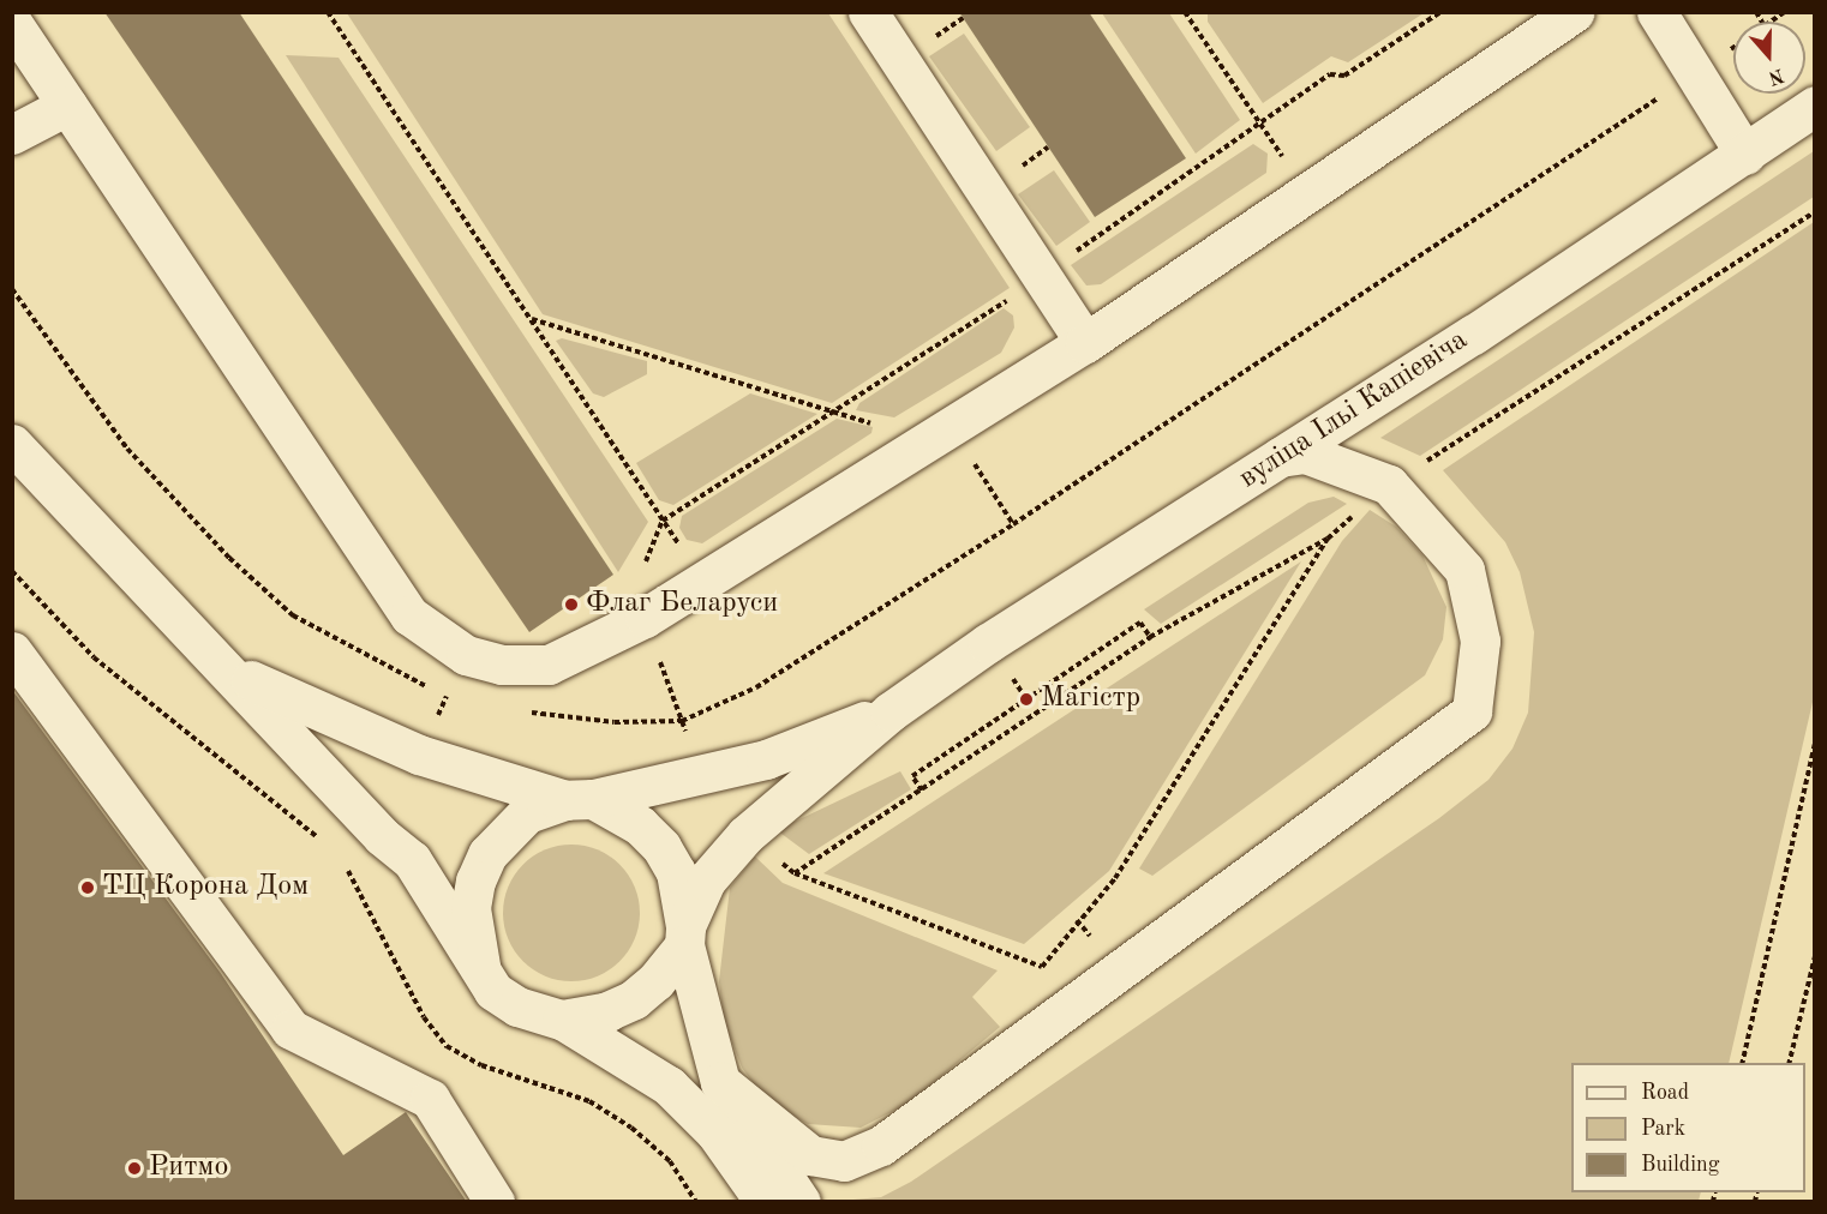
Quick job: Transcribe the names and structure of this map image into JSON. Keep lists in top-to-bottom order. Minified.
{"streets":{"street":["вуліца Ільі Капіевіча"]},"places":["Флаг Беларуси","Магістр","ТЦ Корона Дом","Ритмо"],"legend":["Road","Park","Building"],"north":"bottom"}
